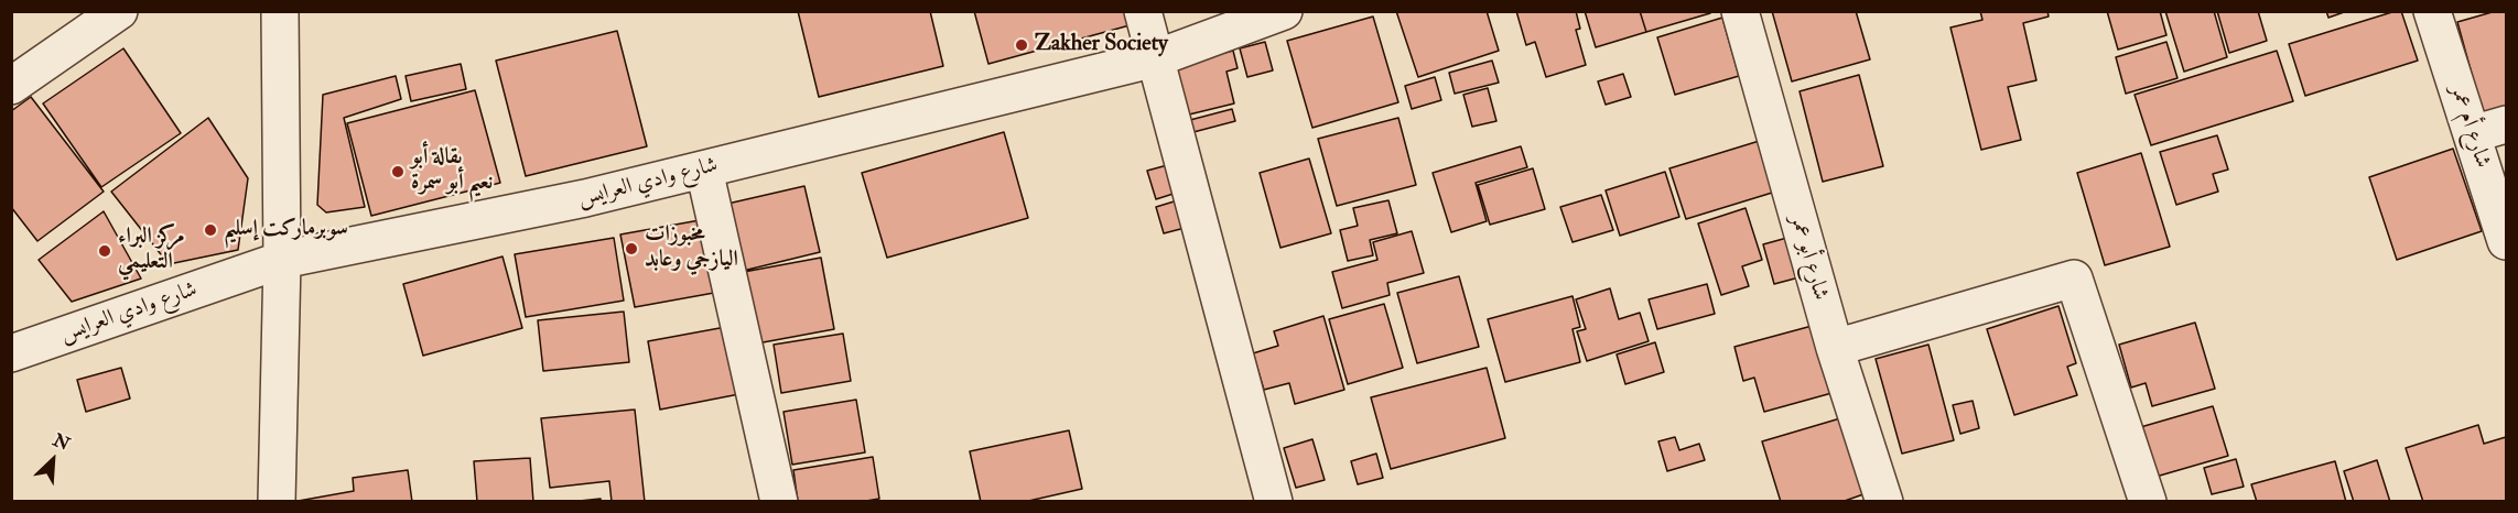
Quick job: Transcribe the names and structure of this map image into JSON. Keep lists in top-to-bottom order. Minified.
{"streets":{"street":["شارع أم عمر","شارع وادي العرايس","شارع أبو عمر"]},"places":["Zakher Society","بقالة أبو نعيم أبو سمرة","سوبرماركت إسليم","مخبوزات اليازجي وعابد","مركز البراء التعليمي"],"north":"top right"}
